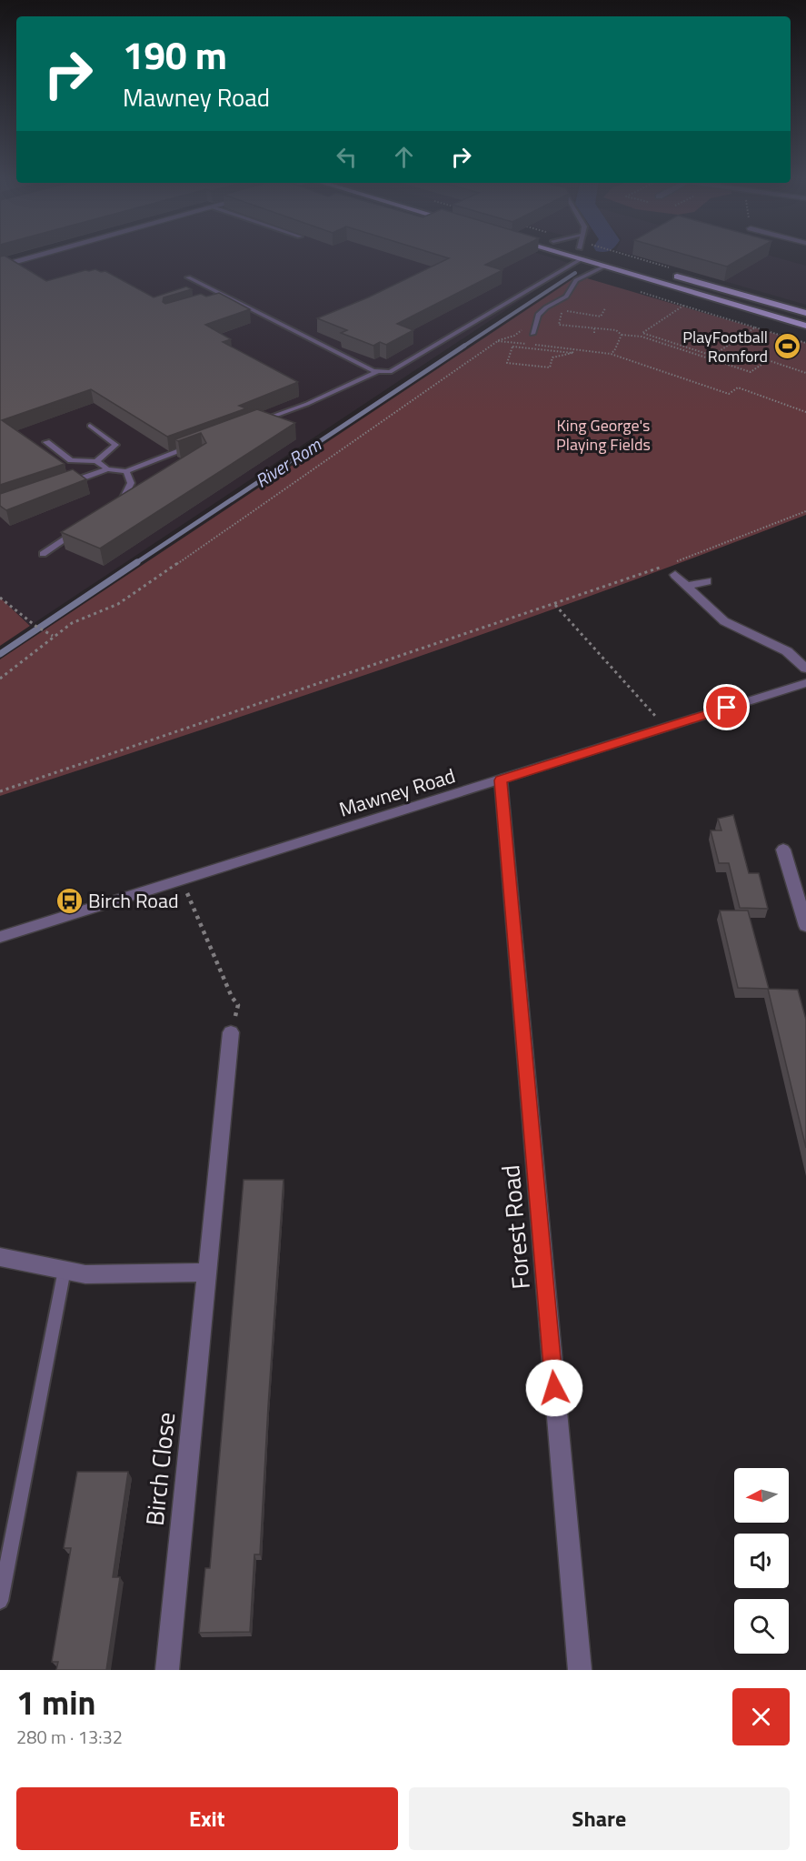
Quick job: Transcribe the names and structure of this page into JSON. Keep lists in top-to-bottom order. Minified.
{"streets":{"street":["Mawney Road","Forest Road","Birch Close"]},"crossings":[["Mawney Road","Forest Road"]],"water":["River Rom"],"parks":["King George's Playing Fields"],"places":{"sports":["PlayFootball Romford"],"bus stop":["Birch Road"]},"north":"left","page":{"turn":["190 m","Mawney Road"],"heading":["1 min","280 m · 13:32"],"buttons":["Exit","Share"]}}
